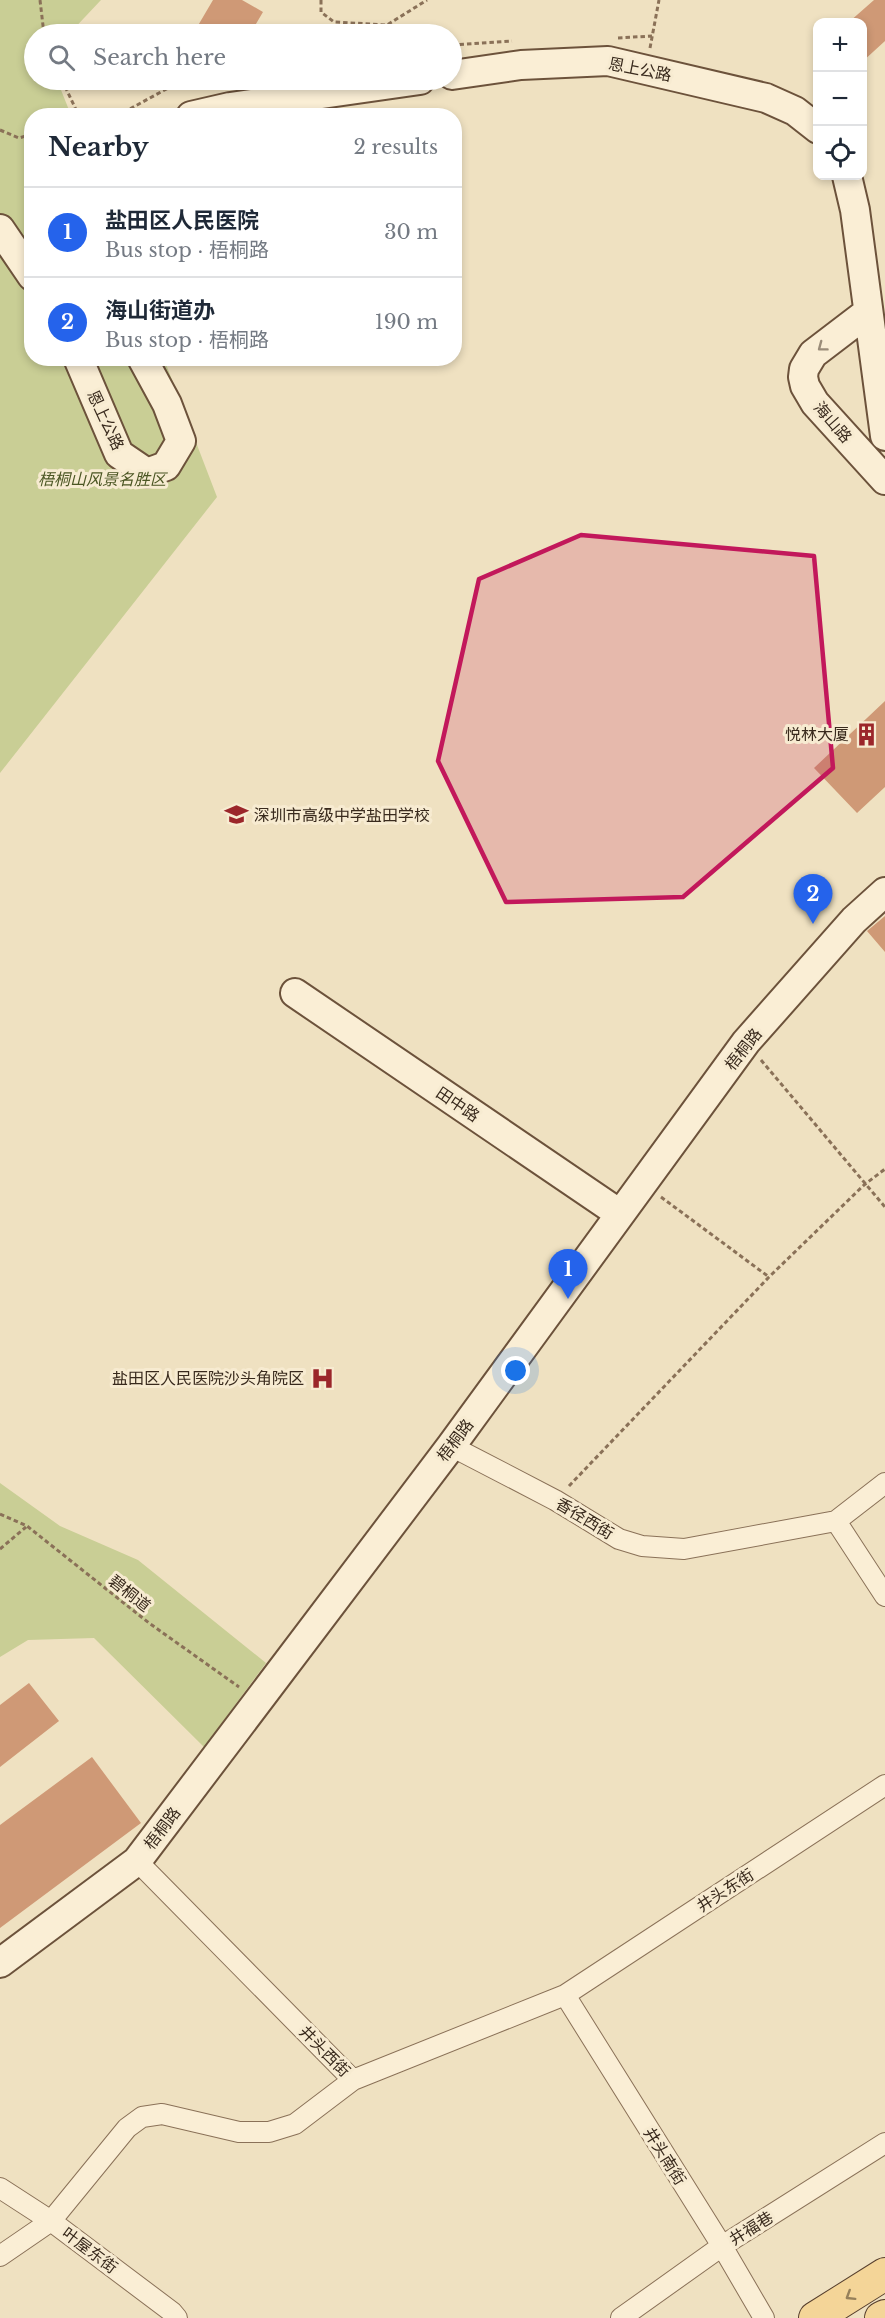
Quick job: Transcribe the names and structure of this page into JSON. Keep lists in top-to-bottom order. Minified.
{"streets":{"street":["恩上公路","海山路","梧桐路","田中路","香径西街","井头东街","井头西街","井头南街","井福巷","叶屋东街"],"path":["碧桐道"]},"crossings":[["梧桐路","田中路"],["梧桐路","香径西街"],["梧桐路","井头西街"],["井头东街","井头西街"],["井头东街","井头南街"],["井头西街","井头南街"],["井头南街","井福巷"]],"parks":["梧桐山风景名胜区"],"places":{"building":["悦林大厦"],"school or university":["深圳市高级中学盐田学校"],"hospital":["盐田区人民医院沙头角院区"]},"page":{"map_buttons":["+","−"],"search":"Search here","heading":["Nearby","2 results"],"list":[{"mark":"1","name":"盐田区人民医院","note":"Bus stop · 梧桐路","value":"30 m"},{"mark":"2","name":"海山街道办","note":"Bus stop · 梧桐路","value":"190 m"}],"pins":["2","1"]}}
